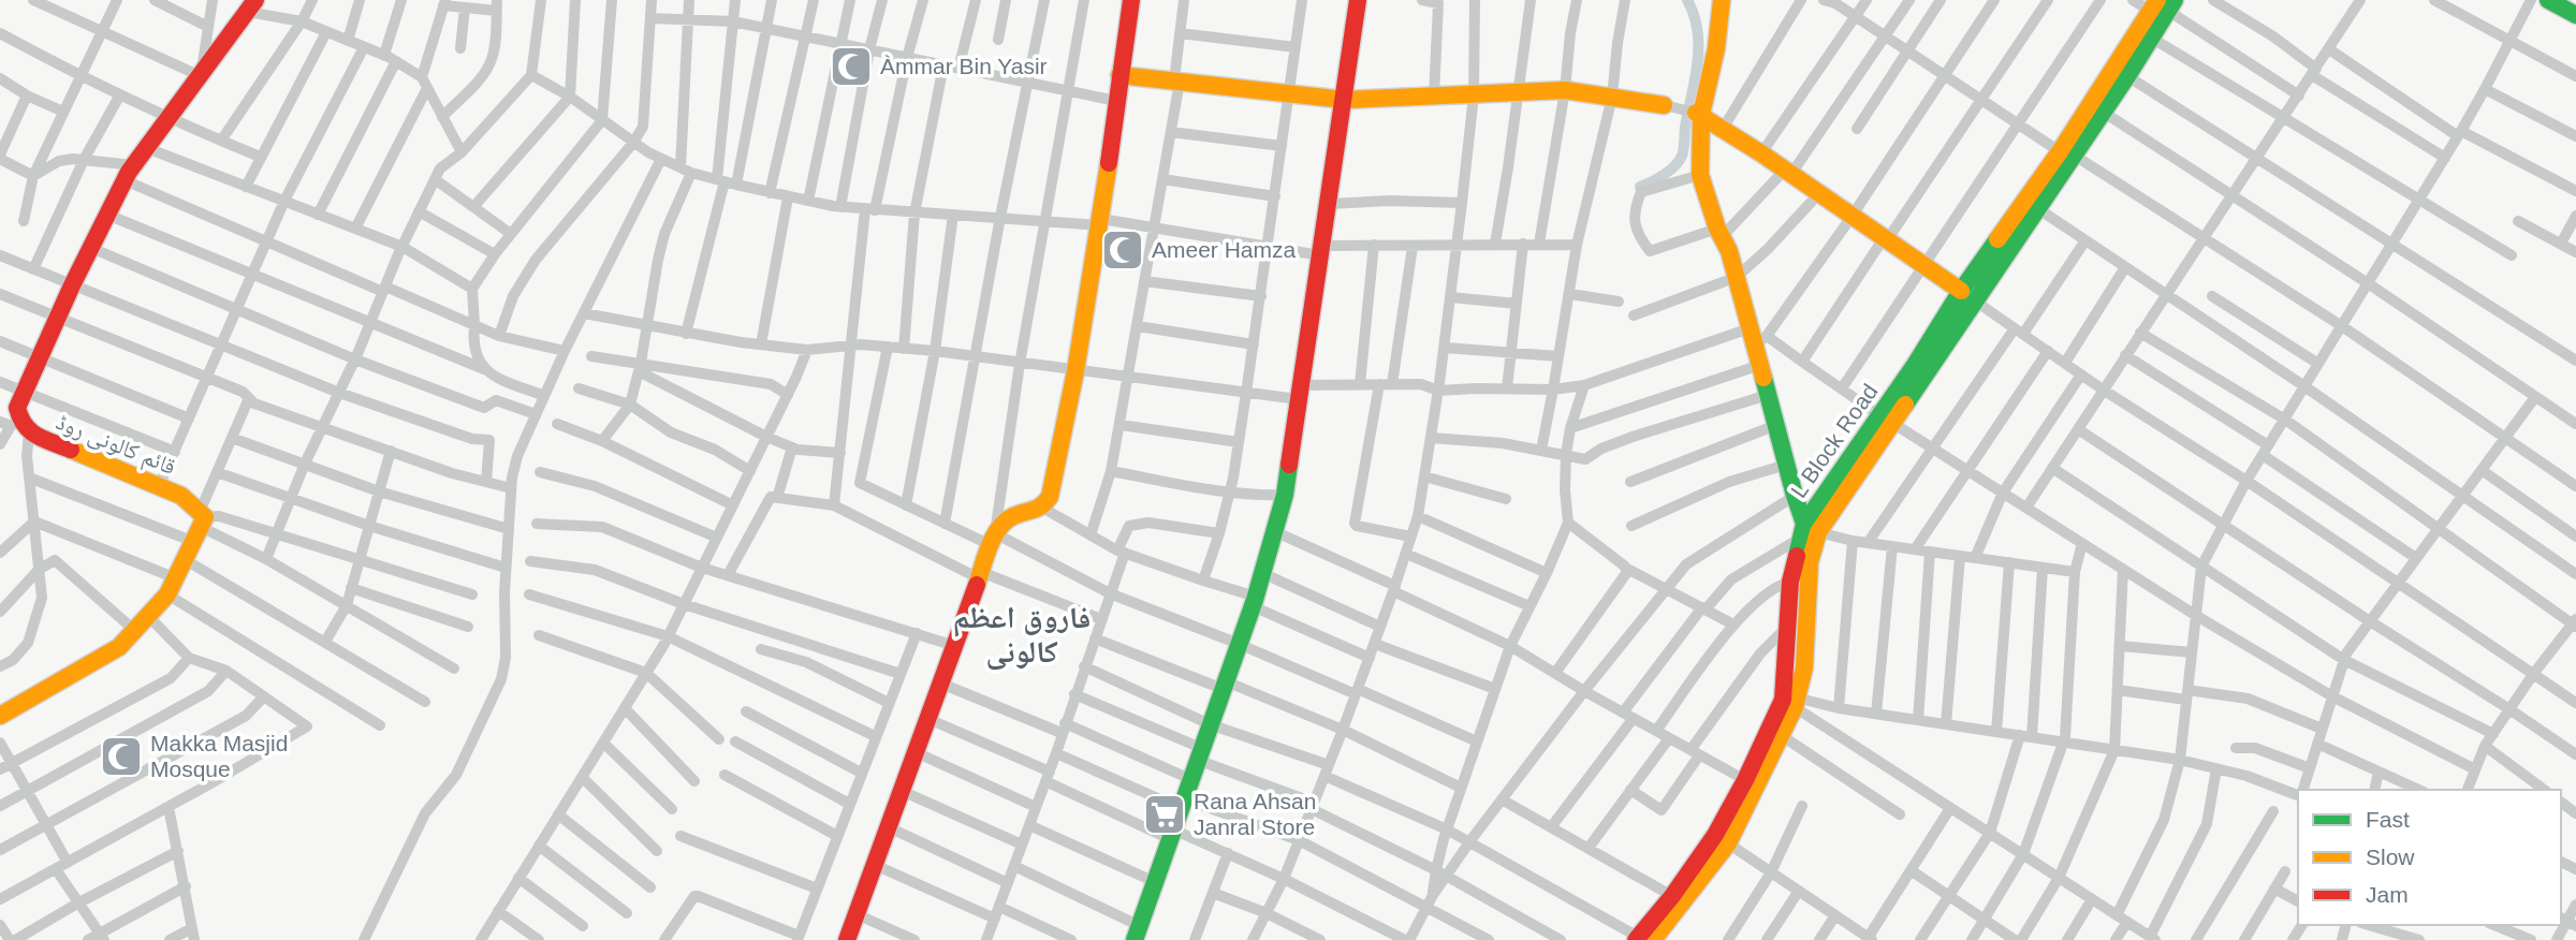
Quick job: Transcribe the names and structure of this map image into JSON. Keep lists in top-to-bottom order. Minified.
{"streets":{"street":["L Block Road","قائم کالونی روڈ"]},"districts":["فاروق اعظم کالونی"],"places":{"mosque":["Àmmar Bin Yasir","Ameer Hamza","Makka Masjid Mosque"],"supermarket":["Rana Ahsan Janral Store"]},"legend":["Fast","Slow","Jam"]}
